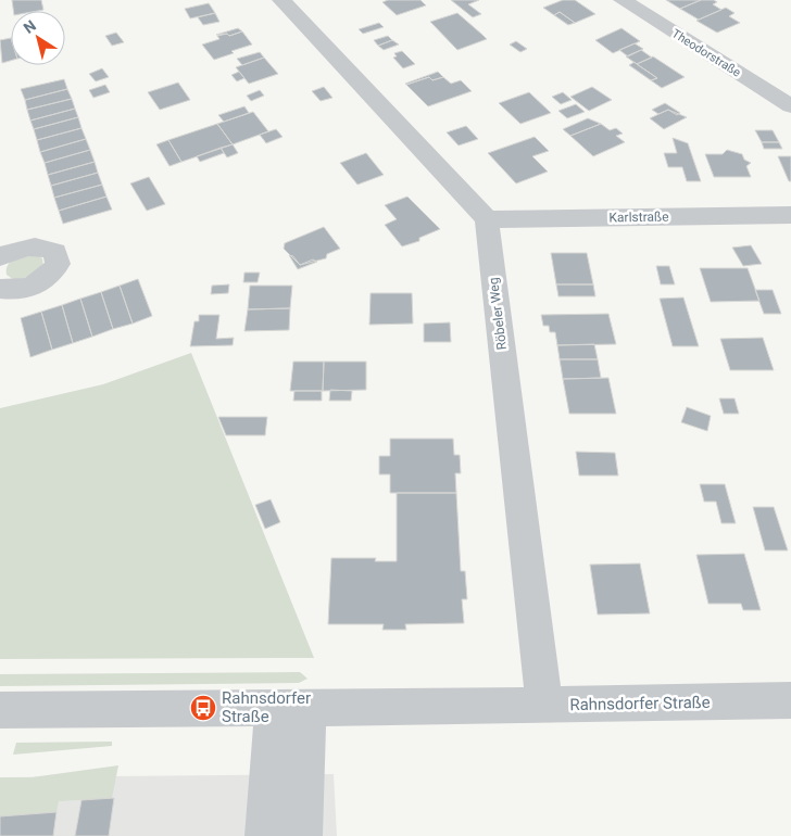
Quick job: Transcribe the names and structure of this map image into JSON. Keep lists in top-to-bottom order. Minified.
{"streets":{"street":["Theodorstraße","Karlstraße","Röbeler Weg","Rahnsdorfer Straße"]},"crossings":[["Karlstraße","Röbeler Weg"],["Röbeler Weg","Rahnsdorfer Straße"]],"places":{"bus stop":["Rahnsdorfer Straße"]},"north":"top left"}
